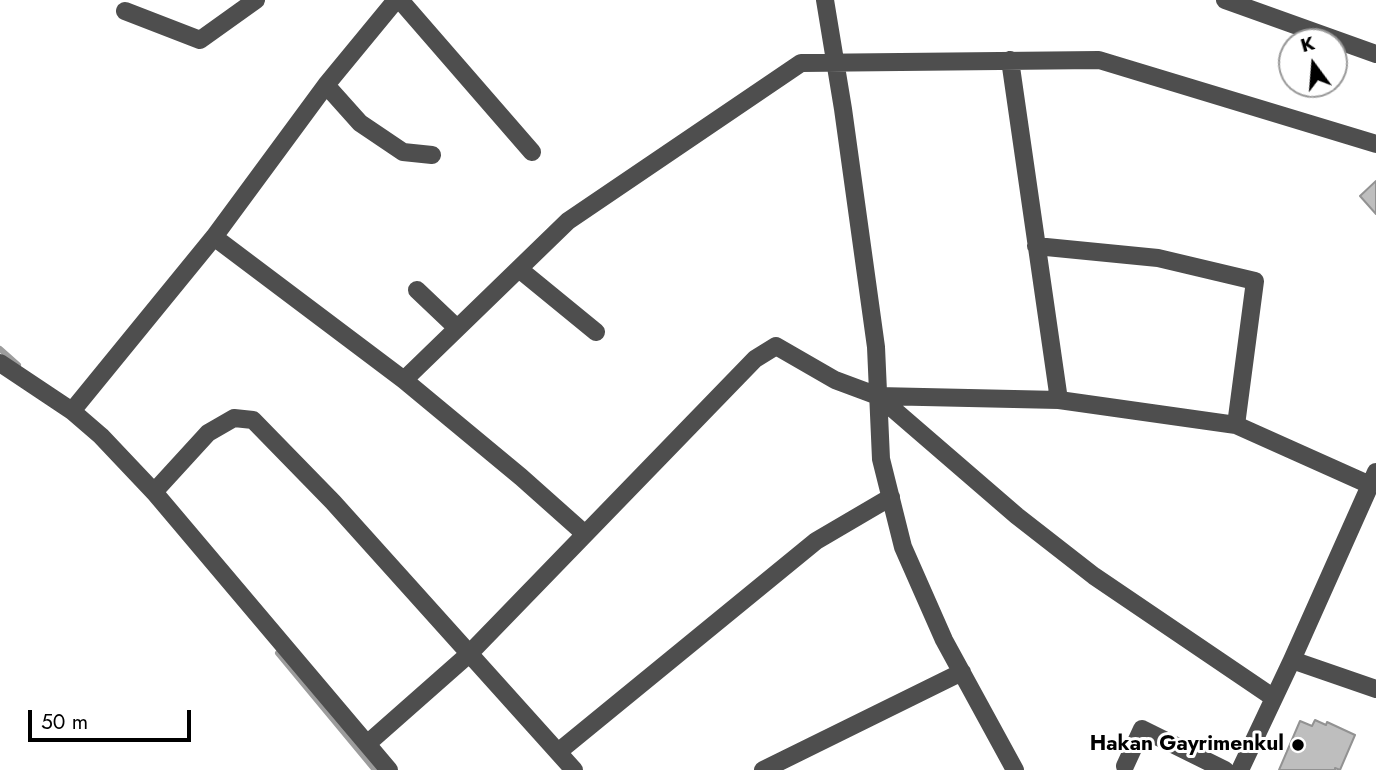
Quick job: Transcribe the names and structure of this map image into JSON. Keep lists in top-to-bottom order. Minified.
{"places":["Hakan Gayrimenkul"],"scale_bar":"50 m","north":"top"}
